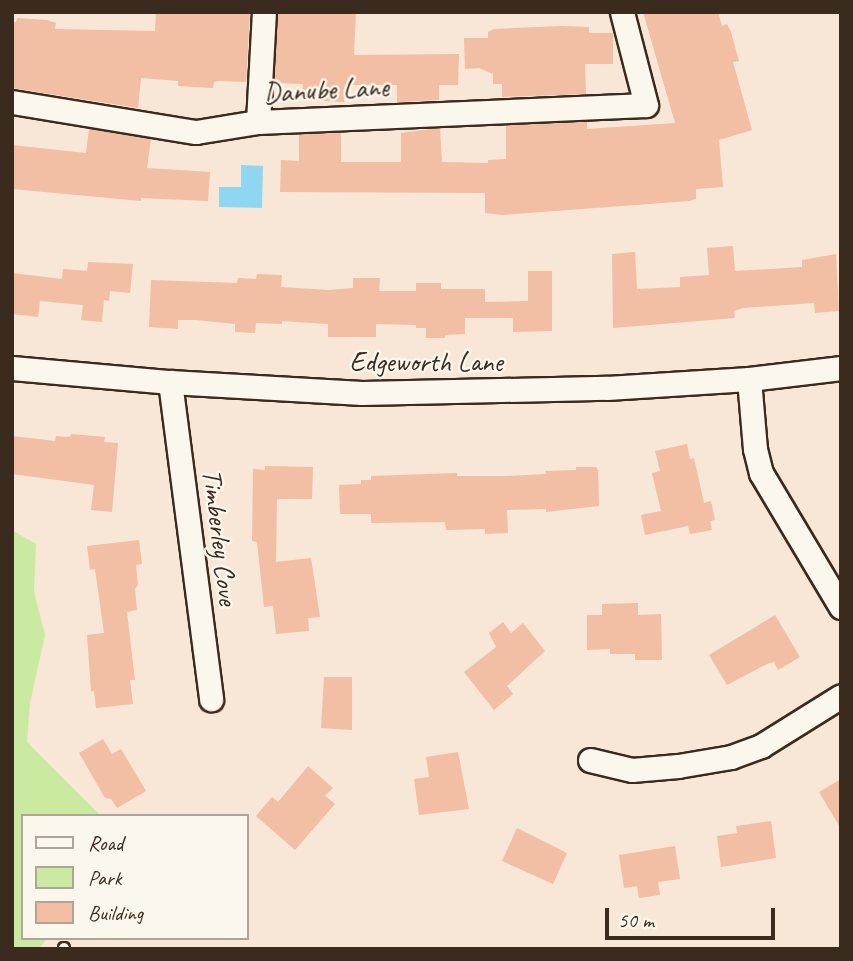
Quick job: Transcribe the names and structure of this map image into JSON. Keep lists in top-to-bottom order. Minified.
{"streets":{"street":["Danube Lane","Edgeworth Lane","Timberley Cove"]},"crossings":[["Edgeworth Lane","Timberley Cove"]],"legend":["Road","Park","Building"],"scale_bar":"50 m"}
